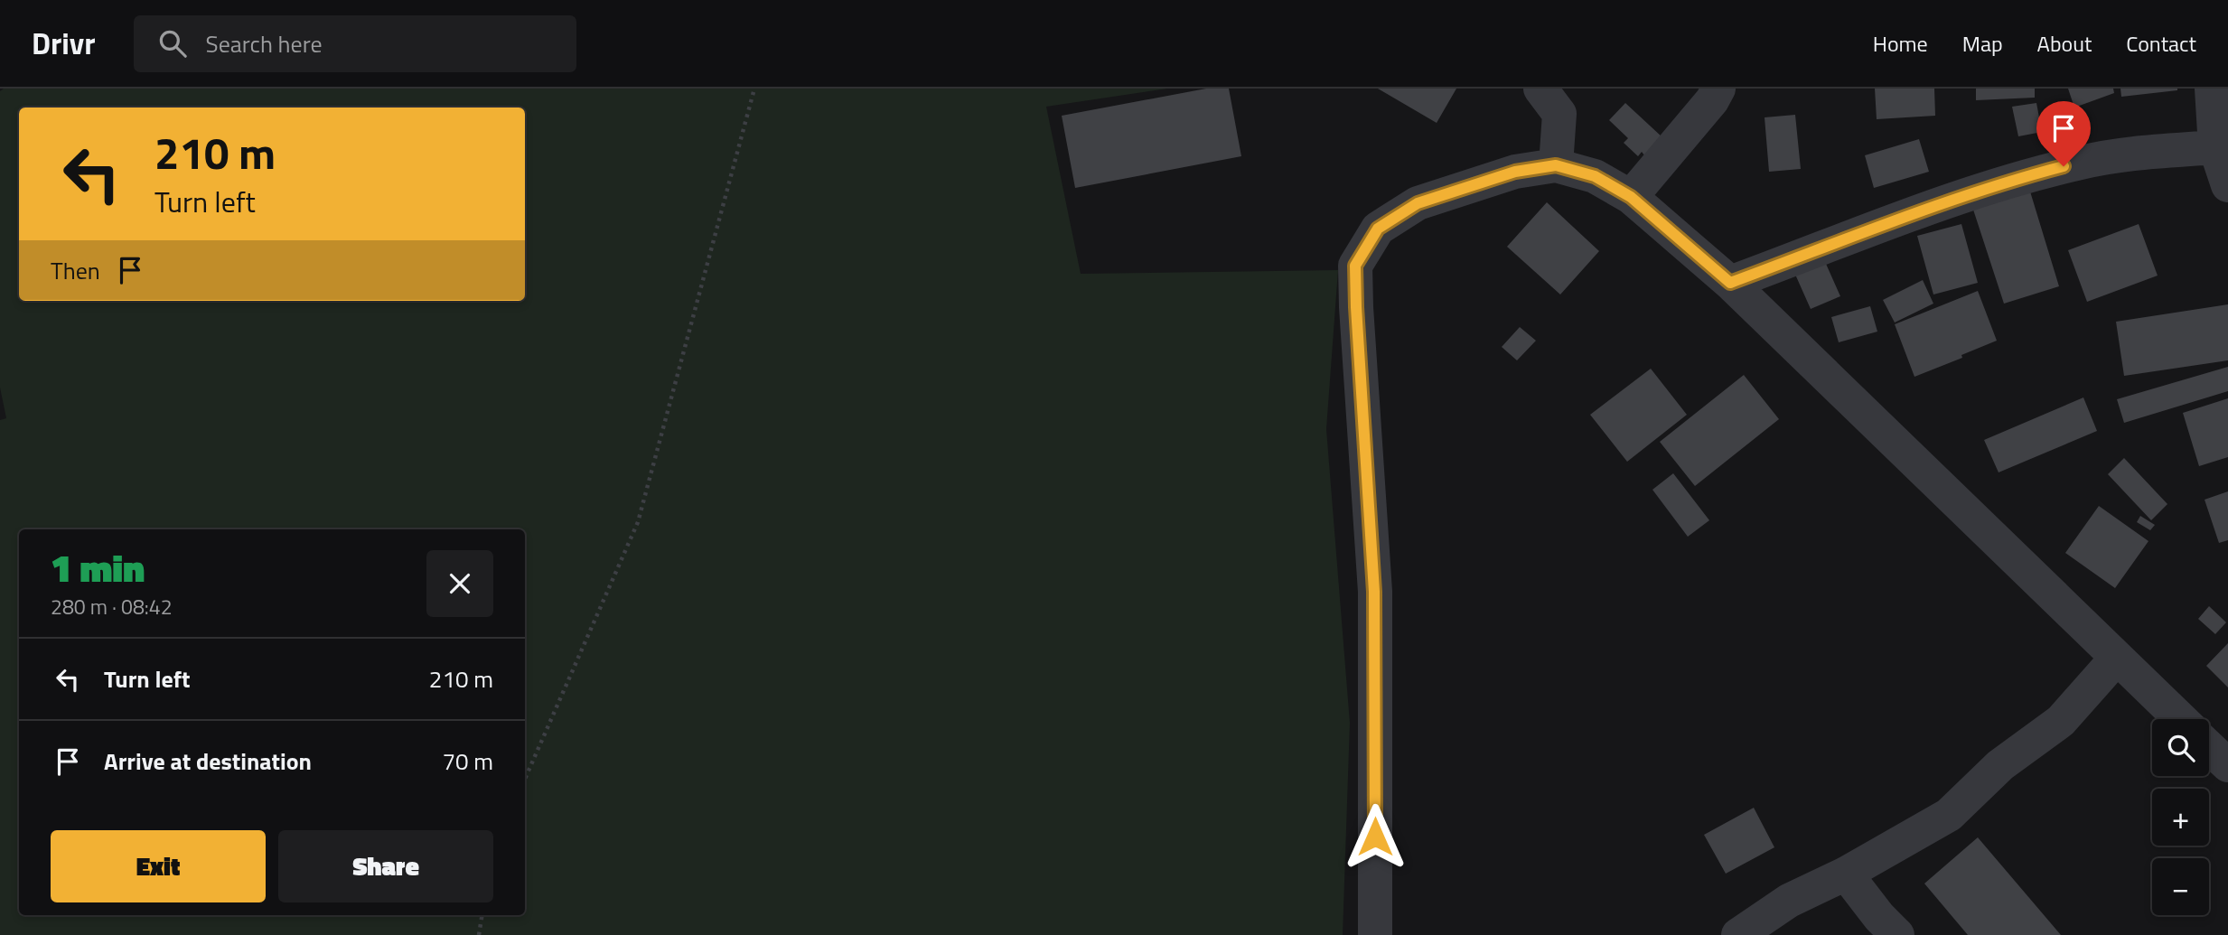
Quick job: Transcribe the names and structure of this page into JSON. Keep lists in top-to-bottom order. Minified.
{"page":{"header":"Drivr","search":"Search here","nav":["Home","Map","About","Contact"],"turn":["210 m","Turn left"],"then":"Then","heading":["1 min","280 m · 08:42"],"list":[{"name":"Turn left","value":"210 m"},{"name":"Arrive at destination","value":"70 m"}],"map_buttons":["+","−"],"buttons":["Exit","Share"]}}
